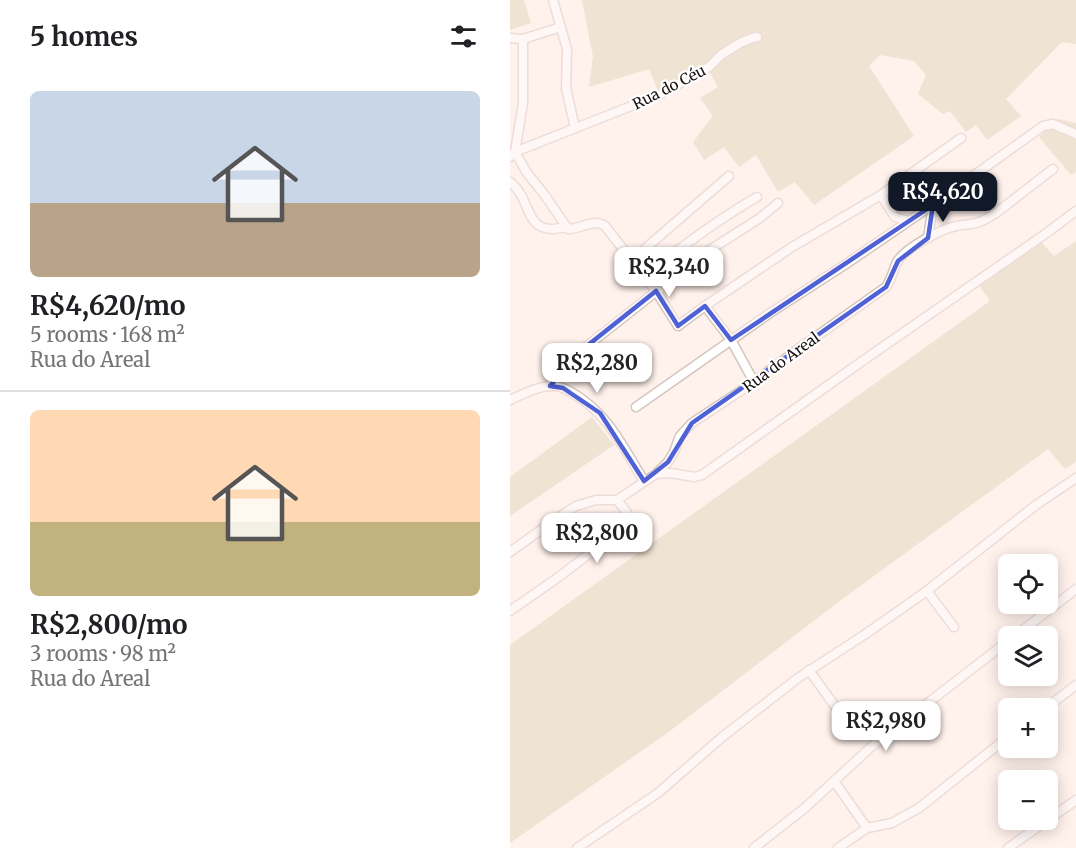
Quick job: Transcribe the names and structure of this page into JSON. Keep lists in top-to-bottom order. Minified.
{"streets":{"street":["Rua do Céu","Rua do Areal"]},"page":{"heading":"5 homes","list":[{"name":"R$4,620/mo","note":"5 rooms · 168 m² · Rua do Areal"},{"name":"R$2,800/mo","note":"3 rooms · 98 m² · Rua do Areal"}],"price":["R$4,620","R$2,340","R$2,280","R$2,800","R$2,980"],"map_buttons":["+","−"]}}
